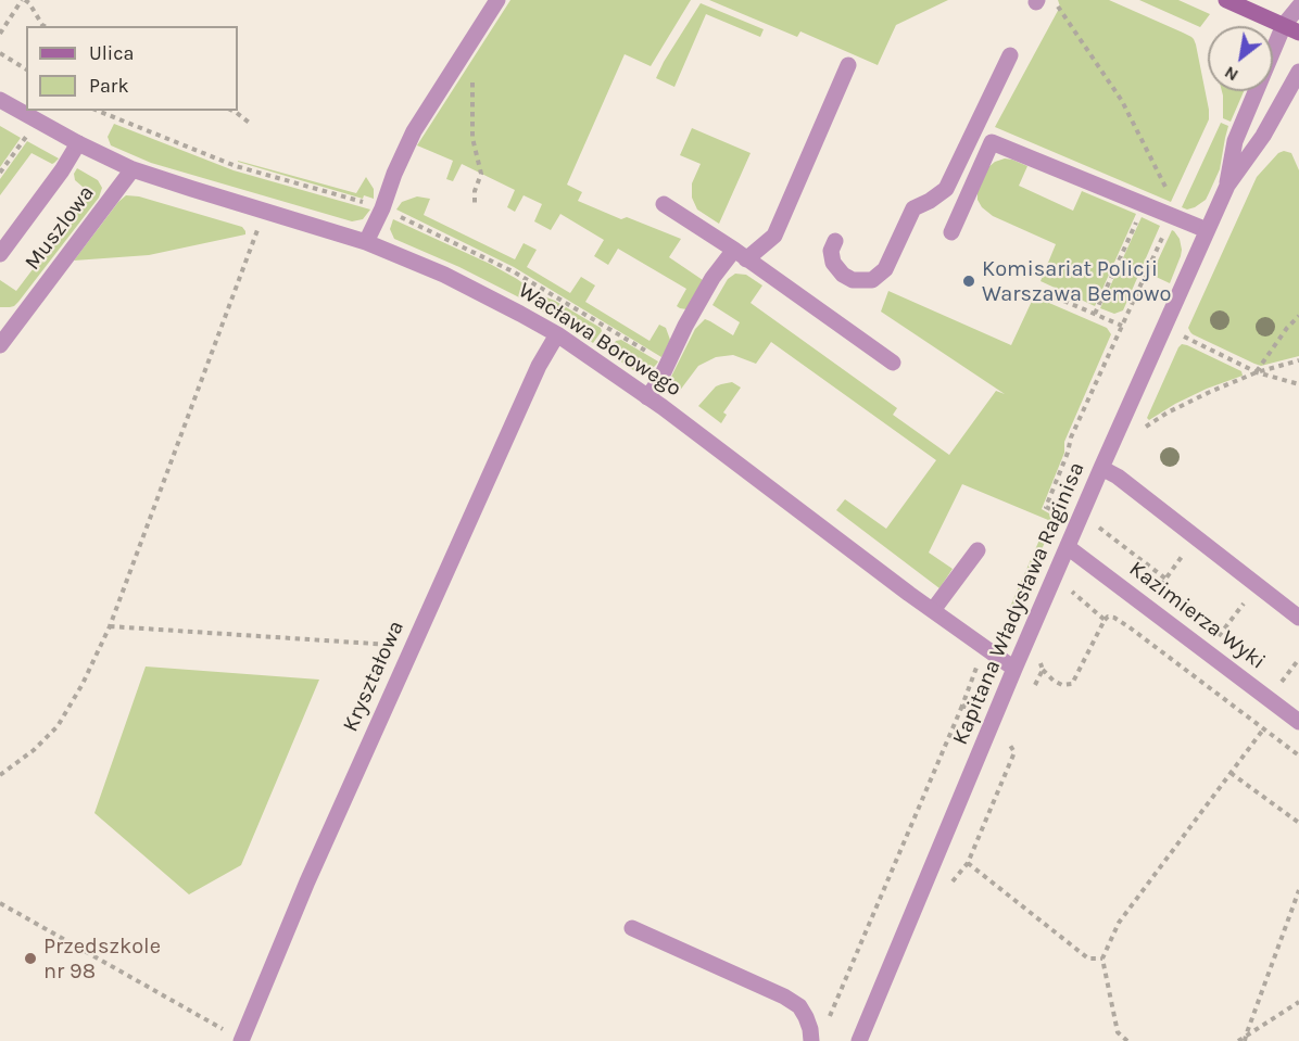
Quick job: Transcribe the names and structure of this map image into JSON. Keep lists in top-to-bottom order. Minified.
{"streets":{"street":["Muszlowa","Wacława Borowego","Kapitana Władysława Raginisa","Kazimierza Wyki","Kryształowa"]},"crossings":[["Muszlowa","Wacława Borowego"],["Wacława Borowego","Kapitana Władysława Raginisa"],["Wacława Borowego","Kryształowa"],["Kapitana Władysława Raginisa","Kazimierza Wyki"]],"places":["Komisariat Policji Warszawa Bemowo","Przedszkole nr 98"],"legend":["Ulica","Park"],"north":"bottom left"}
